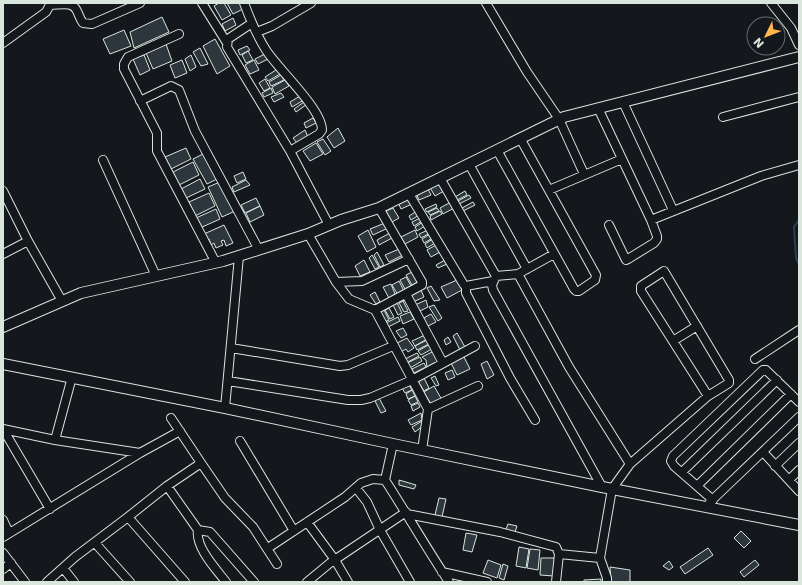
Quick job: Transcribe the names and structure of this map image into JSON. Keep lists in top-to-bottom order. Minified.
{"north":"bottom left"}
